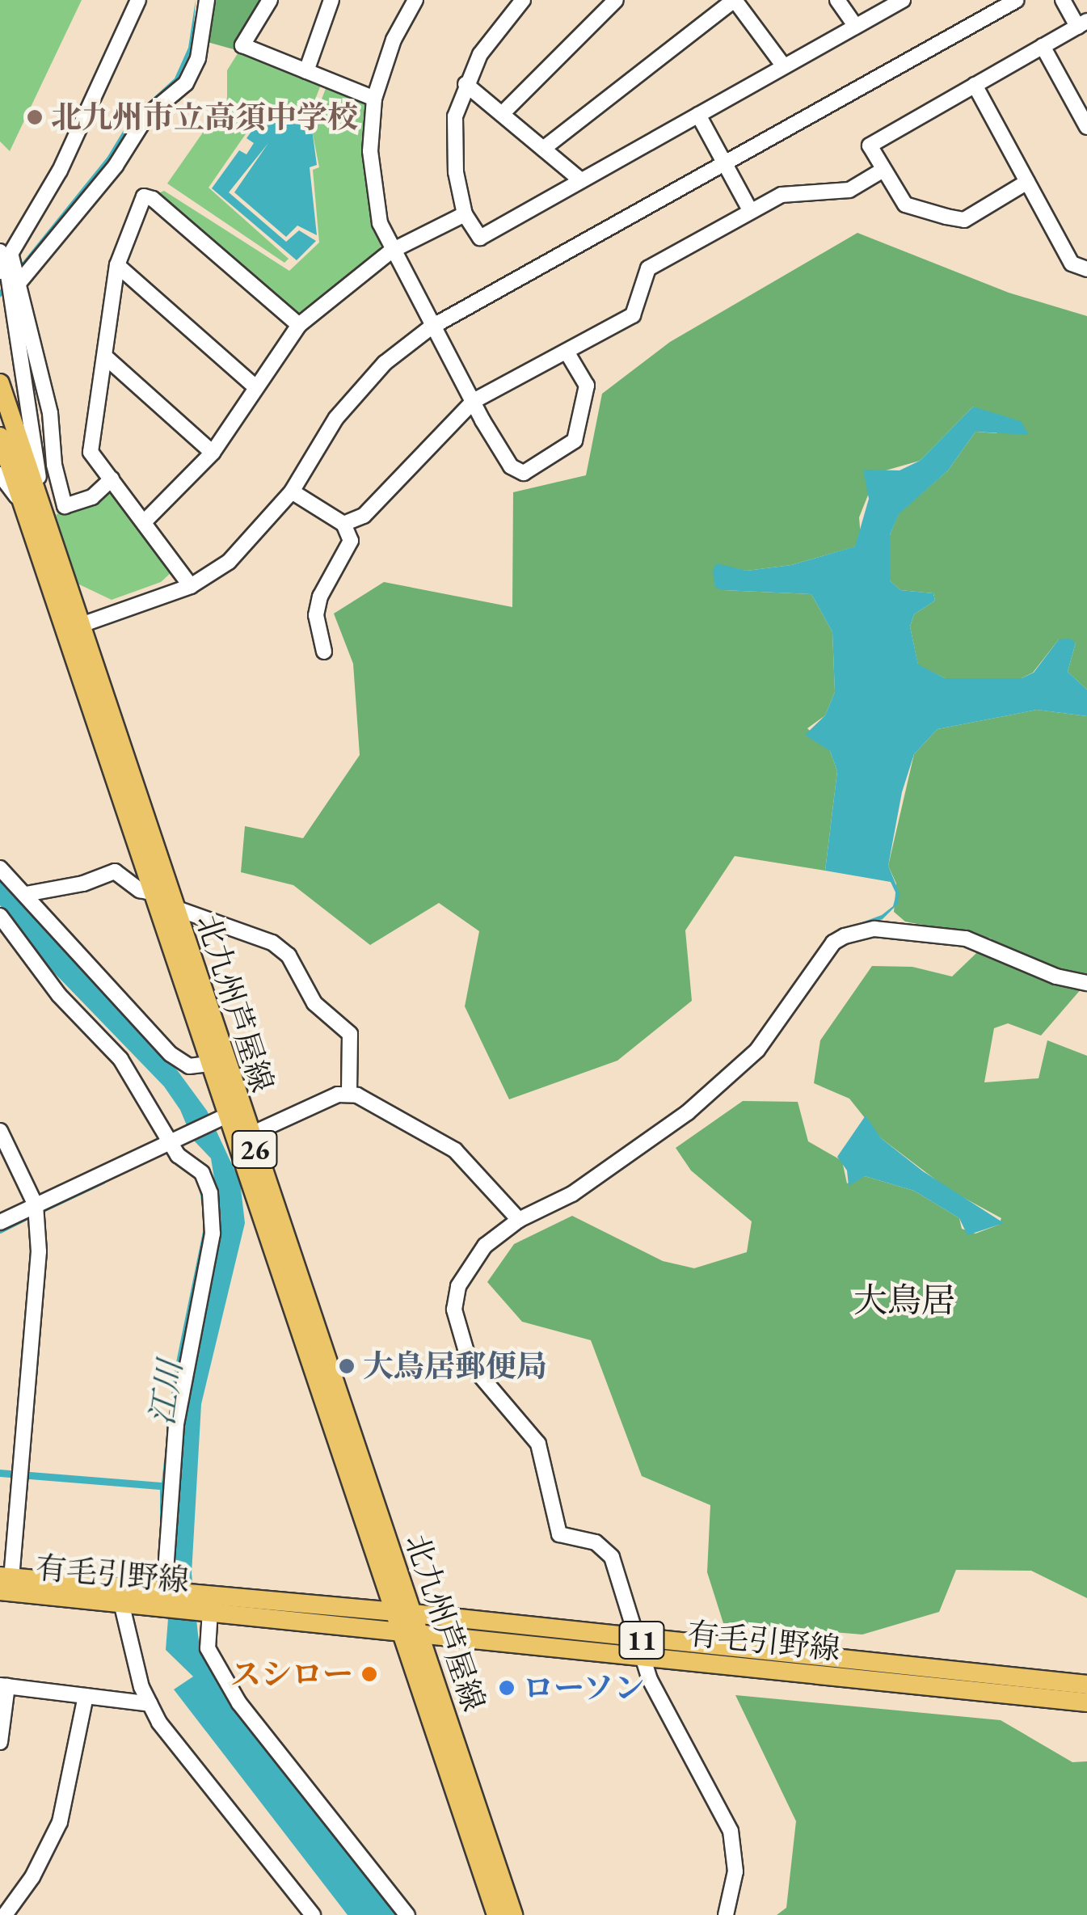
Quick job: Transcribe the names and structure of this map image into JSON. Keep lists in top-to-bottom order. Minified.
{"streets":{"main road":["北九州芦屋線","26","有毛引野線","11"]},"crossings":[["北九州芦屋線","有毛引野線"]],"districts":["大鳥居"],"water":["江川"],"places":["北九州市立高須中学校","大鳥居郵便局","スシロー","ローソン"]}
